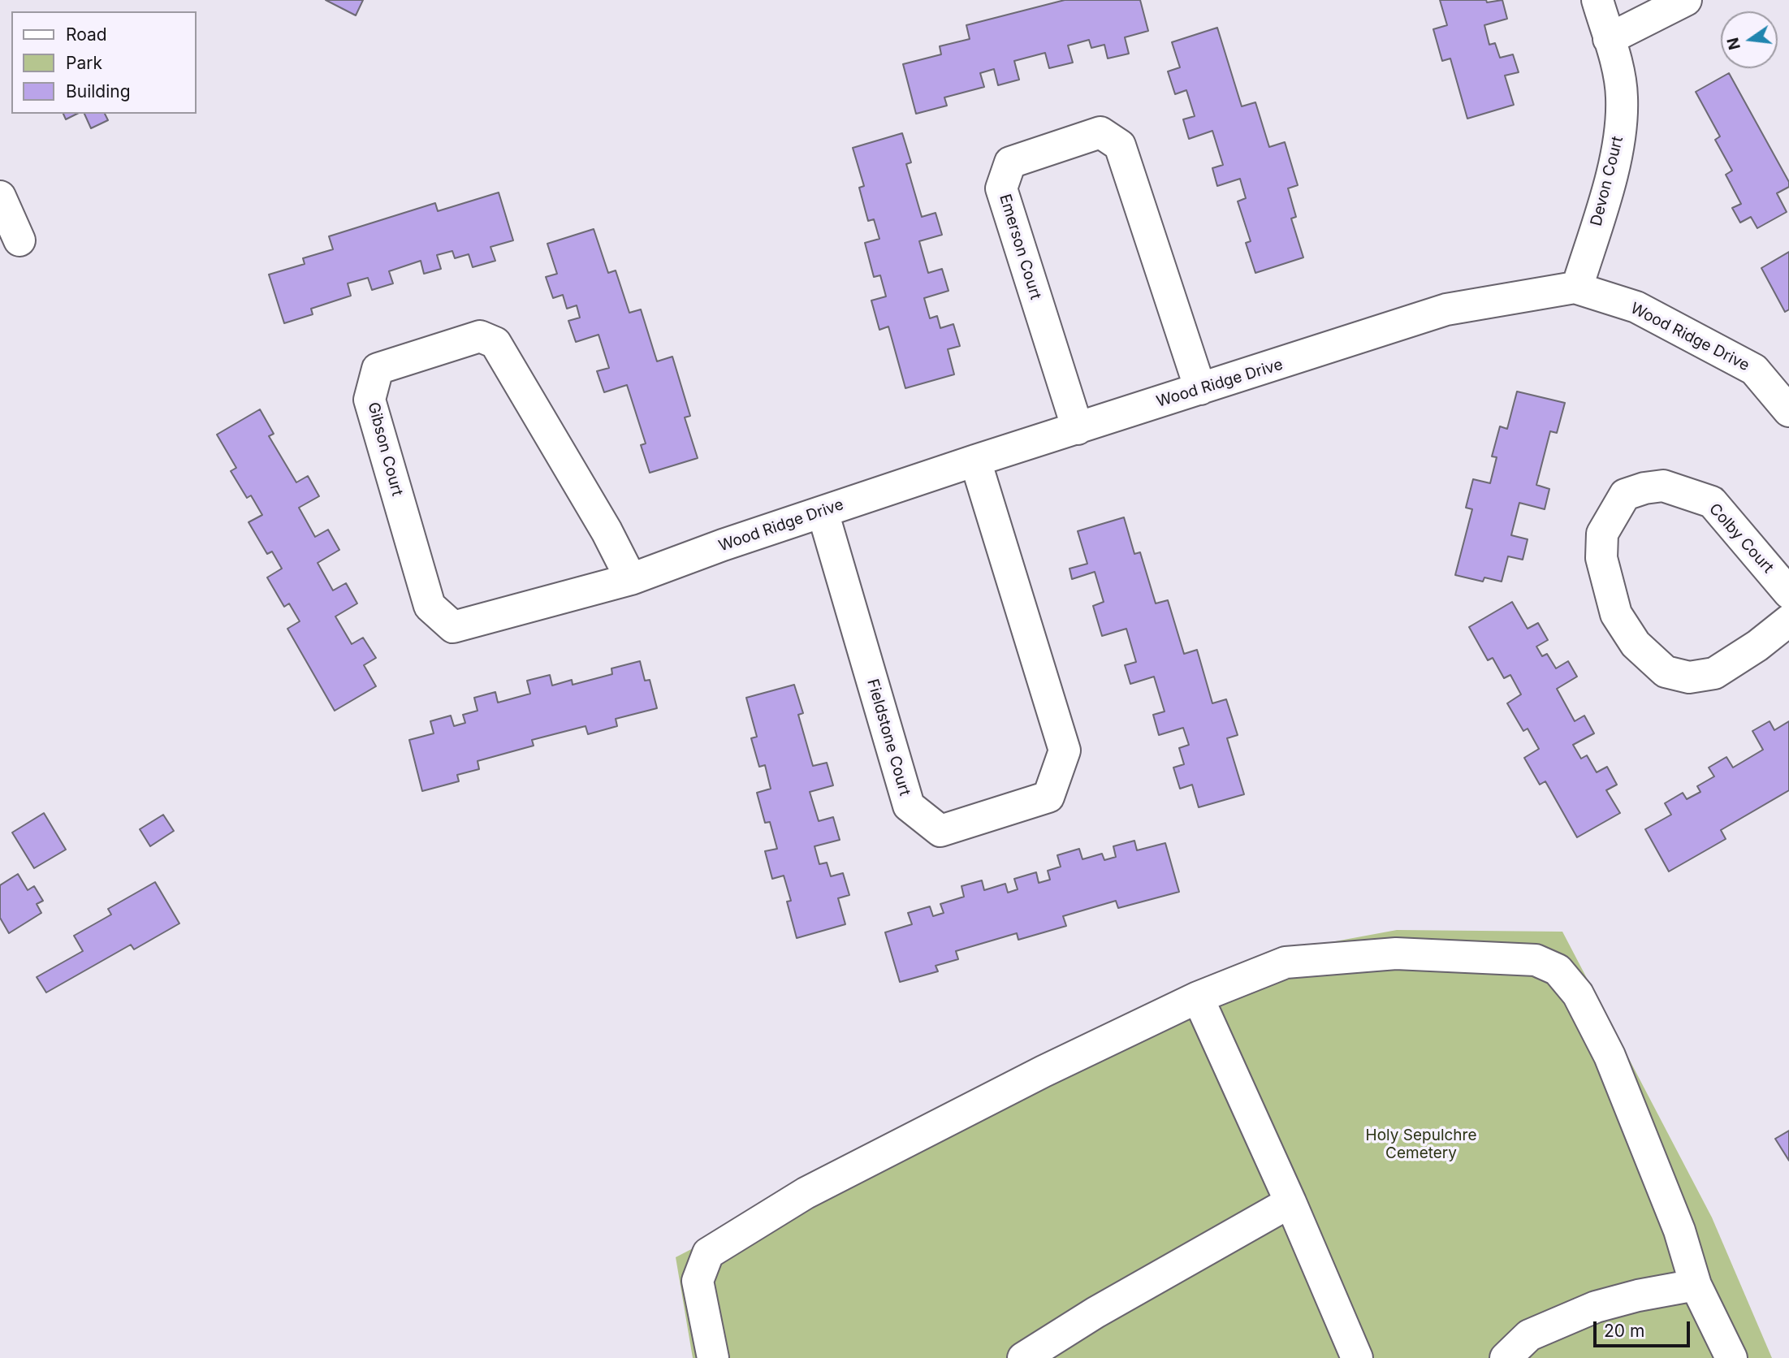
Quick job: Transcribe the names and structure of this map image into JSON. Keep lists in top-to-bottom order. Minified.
{"streets":{"street":["Devon Court","Emerson Court","Wood Ridge Drive","Gibson Court","Colby Court","Fieldstone Court"]},"crossings":[["Devon Court","Wood Ridge Drive"],["Emerson Court","Wood Ridge Drive"],["Wood Ridge Drive","Gibson Court"],["Wood Ridge Drive","Fieldstone Court"]],"parks":["Holy Sepulchre Cemetery"],"legend":["Road","Park","Building"],"scale_bar":"20 m","north":"left"}
